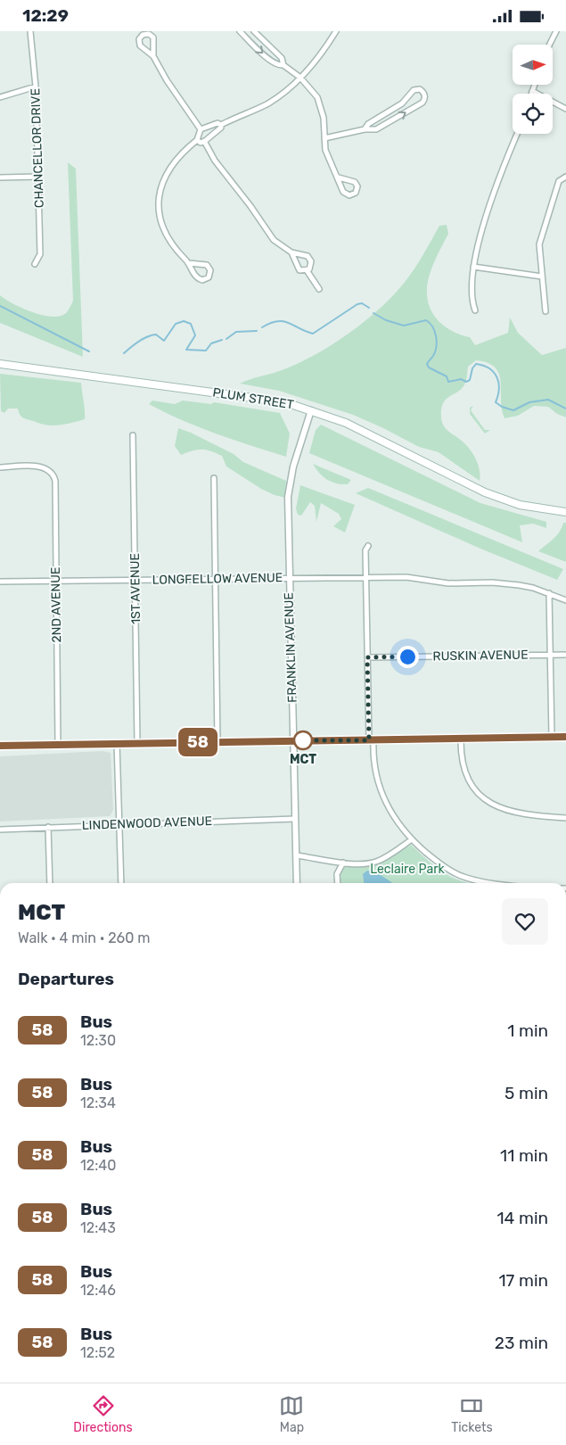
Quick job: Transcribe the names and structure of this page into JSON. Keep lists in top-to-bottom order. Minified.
{"streets":{"main road":["PLUM STREET"],"street":["CHANCELLOR DRIVE","LONGFELLOW AVENUE","1ST AVENUE","2ND AVENUE","FRANKLIN AVENUE","RUSKIN AVENUE","LINDENWOOD AVENUE"]},"crossings":[["PLUM STREET","FRANKLIN AVENUE"],["LONGFELLOW AVENUE","1ST AVENUE"],["LONGFELLOW AVENUE","2ND AVENUE"],["LONGFELLOW AVENUE","FRANKLIN AVENUE"],["FRANKLIN AVENUE","LINDENWOOD AVENUE"]],"parks":["Leclaire Park"],"places":["MCT"],"lines":["bus line 58"],"north":"right","page":{"status":"12:29","on_map":"58","heading":[["MCT","Walk · 4 min · 260 m"],"Departures"],"list":[{"mark":"58","name":"Bus","note":"12:30","value":"1 min"},{"mark":"58","name":"Bus","note":"12:34","value":"5 min"},{"mark":"58","name":"Bus","note":"12:40","value":"11 min"},{"mark":"58","name":"Bus","note":"12:43","value":"14 min"},{"mark":"58","name":"Bus","note":"12:46","value":"17 min"},{"mark":"58","name":"Bus","note":"12:52","value":"23 min"}],"tabs":["Directions","Map","Tickets"]}}
